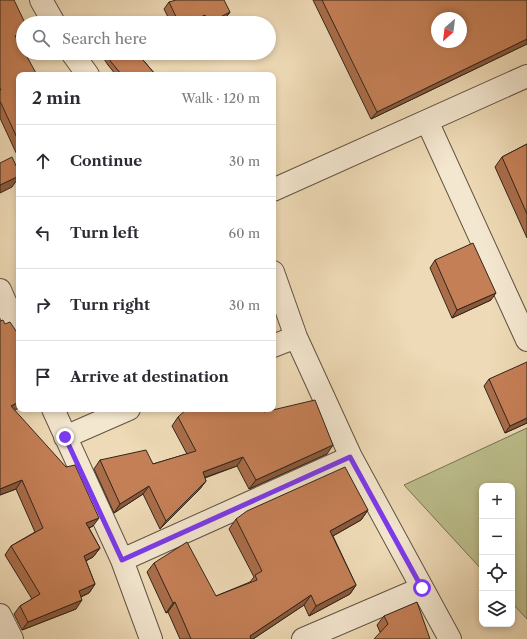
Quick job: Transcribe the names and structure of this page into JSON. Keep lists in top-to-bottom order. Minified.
{"north":"bottom left","page":{"search":"Search here","heading":["2 min","Walk · 120 m"],"list":[["Continue","30 m"],["Turn left","60 m"],["Turn right","30 m"],"Arrive at destination"],"map_buttons":["+","−"]}}
